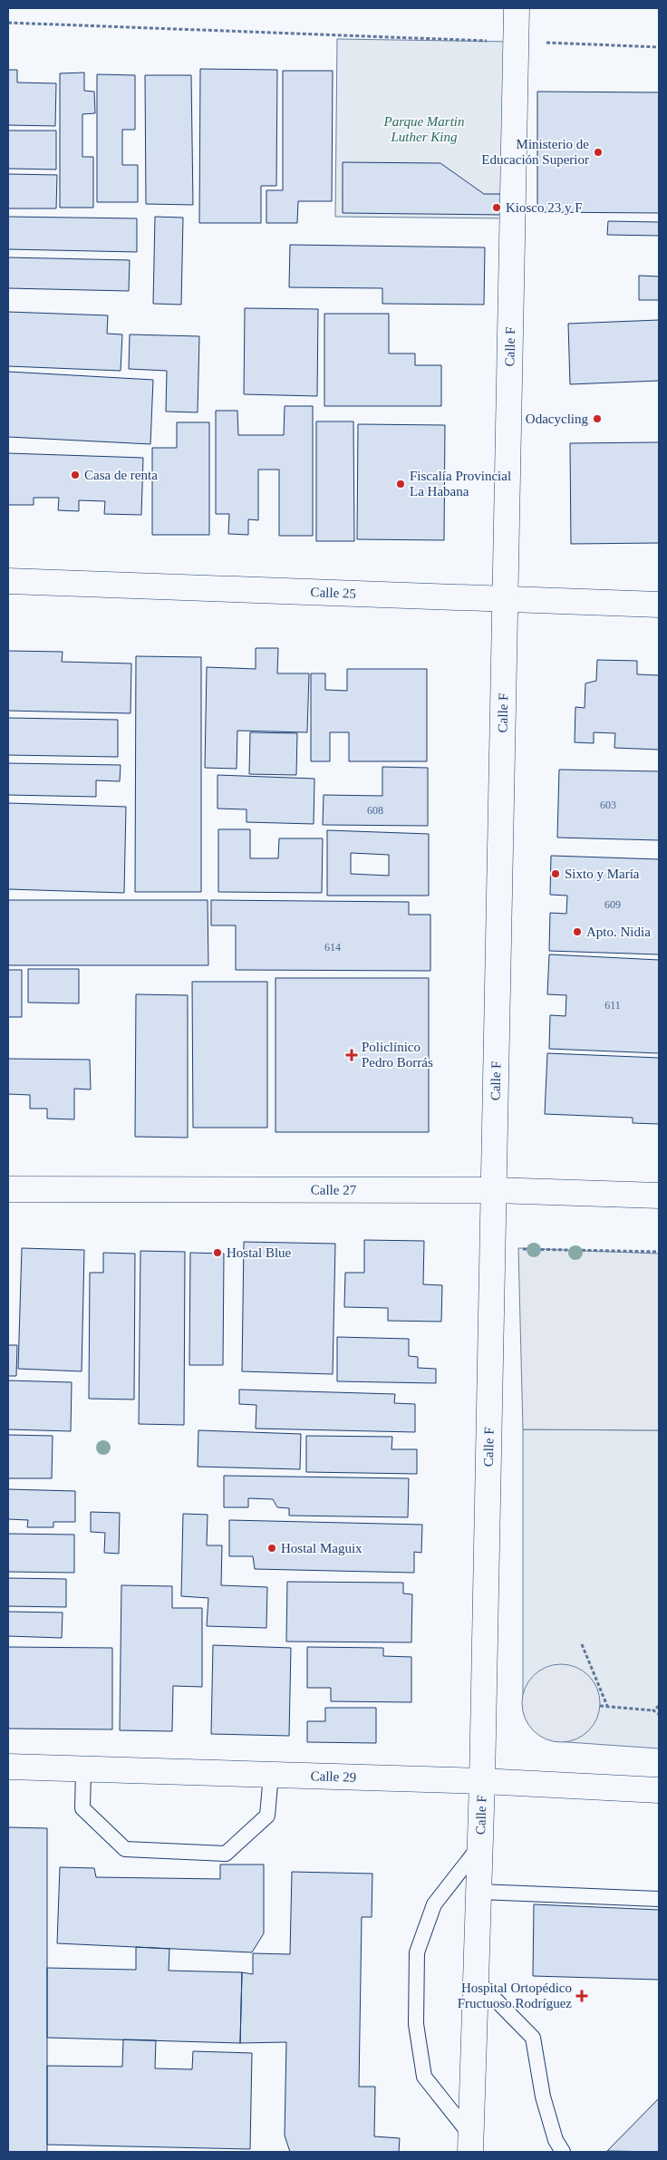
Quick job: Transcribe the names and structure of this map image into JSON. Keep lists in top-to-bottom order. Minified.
{"streets":{"street":["Calle F","Calle 25","Calle 27","Calle 29"]},"crossings":[["Calle F","Calle 25"],["Calle F","Calle 27"],["Calle F","Calle 29"]],"parks":["Parque Martin Luther King"],"places":{"other":["Ministerio de Educación Superior","Kiosco 23 y F","Odacycling","Casa de renta","Fiscalía Provincial La Habana","Sixto y María","Apto. Nidia","Hostal Blue","Hostal Maguix"],"health":["Policlínico Pedro Borrás","Hospital Ortopédico Fructuoso Rodríguez"]},"house_numbers":["603","608","609","614","611"]}
